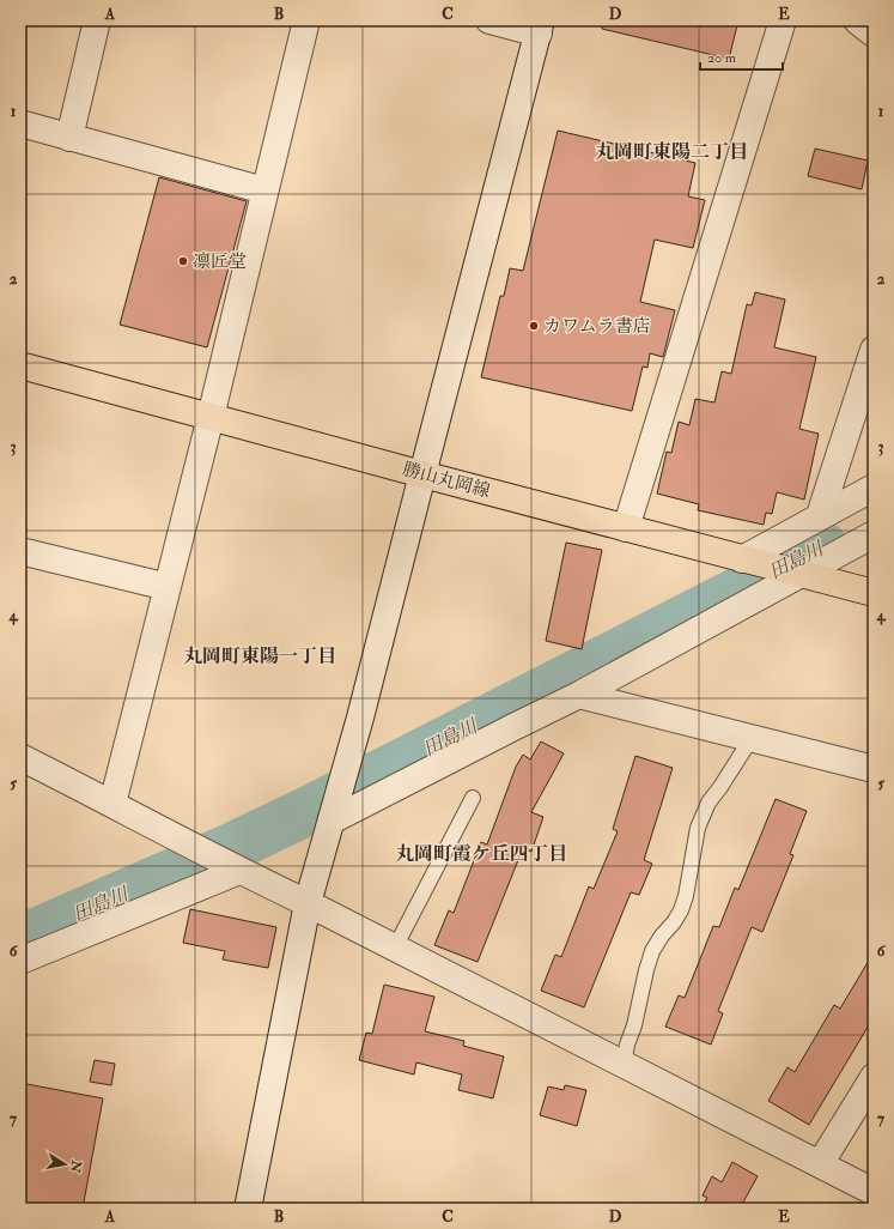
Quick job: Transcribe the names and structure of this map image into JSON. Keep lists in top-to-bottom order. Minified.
{"streets":{"main road":["勝山丸岡線"]},"districts":["丸岡町東陽二丁目","丸岡町東陽一丁目","丸岡町霞ケ丘四丁目"],"water":["田島川"],"places":["凛匠堂","カワムラ書店"],"scale_bar":"20 m","north":"right","grid":{"columns":["A","B","C","D","E"],"rows":["1","2","3","4","5","6","7"]}}
